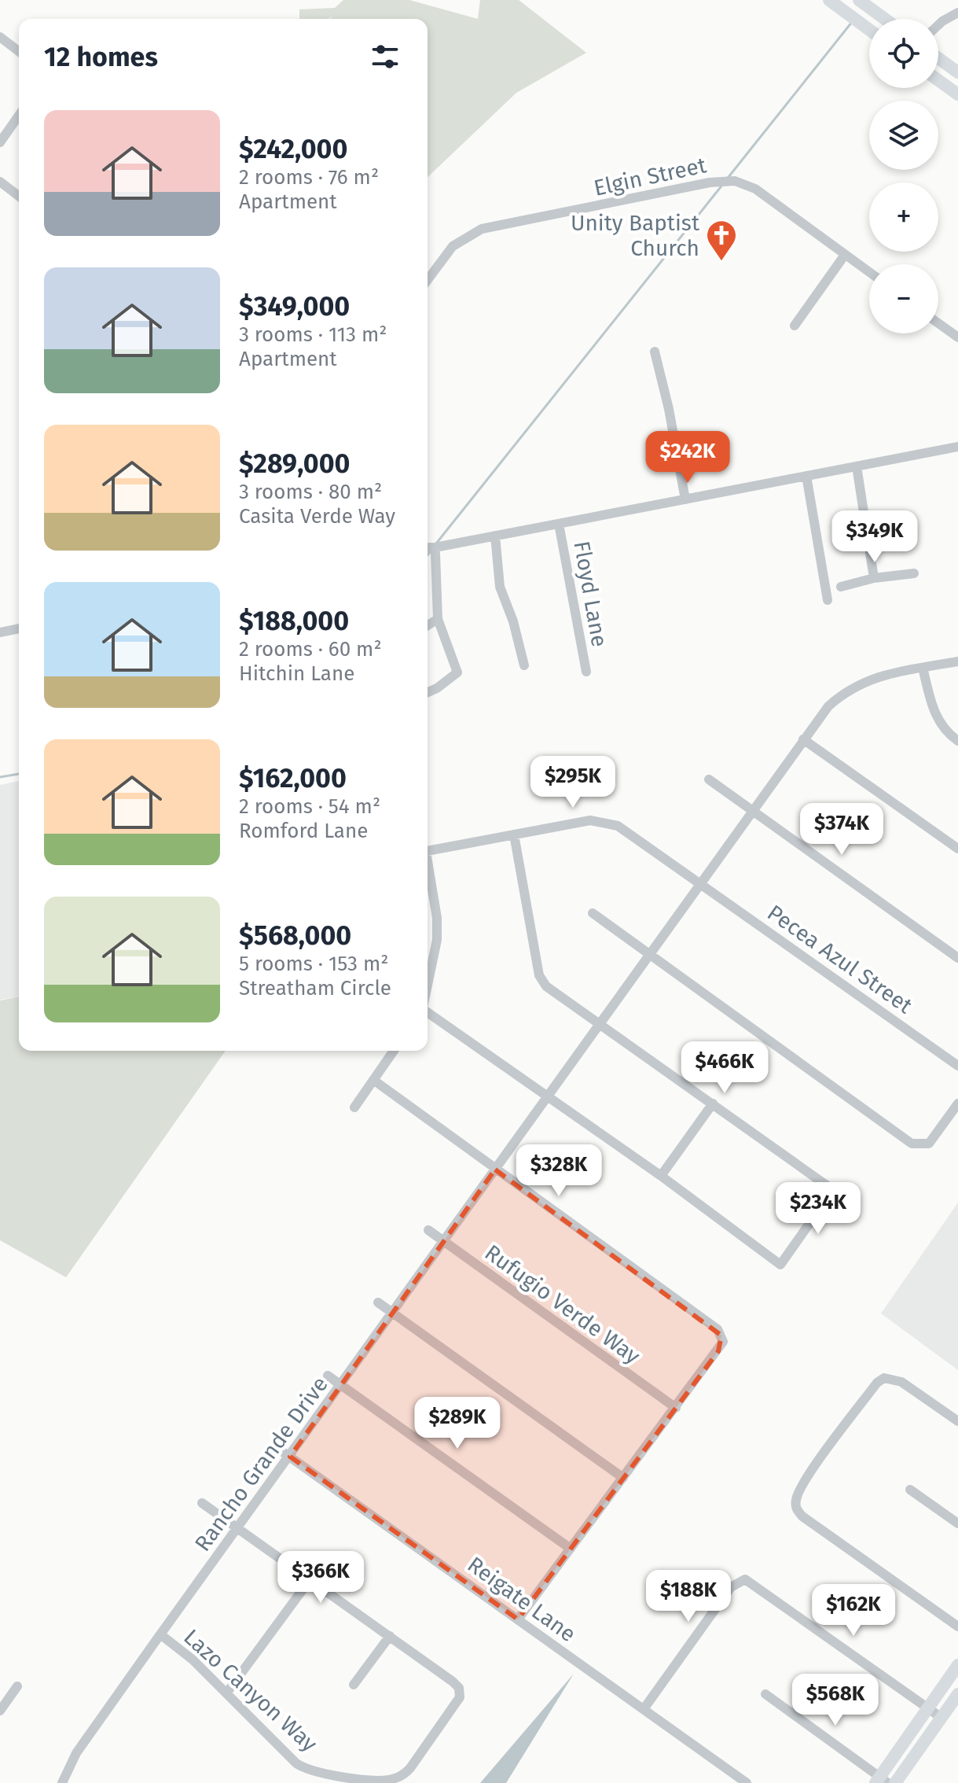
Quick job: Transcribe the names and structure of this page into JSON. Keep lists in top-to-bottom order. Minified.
{"streets":{"street":["Elgin Street","Floyd Lane","Pecea Azul Street","Rufugio Verde Way","Rancho Grande Drive","Reigate Lane","Lazo Canyon Way"]},"crossings":[["Pecea Azul Street","Rancho Grande Drive"],["Rufugio Verde Way","Rancho Grande Drive"],["Rancho Grande Drive","Reigate Lane"],["Rancho Grande Drive","Lazo Canyon Way"]],"places":{"church":["Unity Baptist Church"]},"page":{"map_buttons":["+","−"],"heading":"12 homes","list":[{"name":"$242,000","note":"2 rooms · 76 m² · Apartment"},{"name":"$349,000","note":"3 rooms · 113 m² · Apartment"},{"name":"$289,000","note":"3 rooms · 80 m² · Casita Verde Way"},{"name":"$188,000","note":"2 rooms · 60 m² · Hitchin Lane"},{"name":"$162,000","note":"2 rooms · 54 m² · Romford Lane"},{"name":"$568,000","note":"5 rooms · 153 m² · Streatham Circle"}],"price":["$242K","$349K","$295K","$374K","$466K","$328K","$234K","$289K","$366K","$188K","$162K","$568K"]}}
